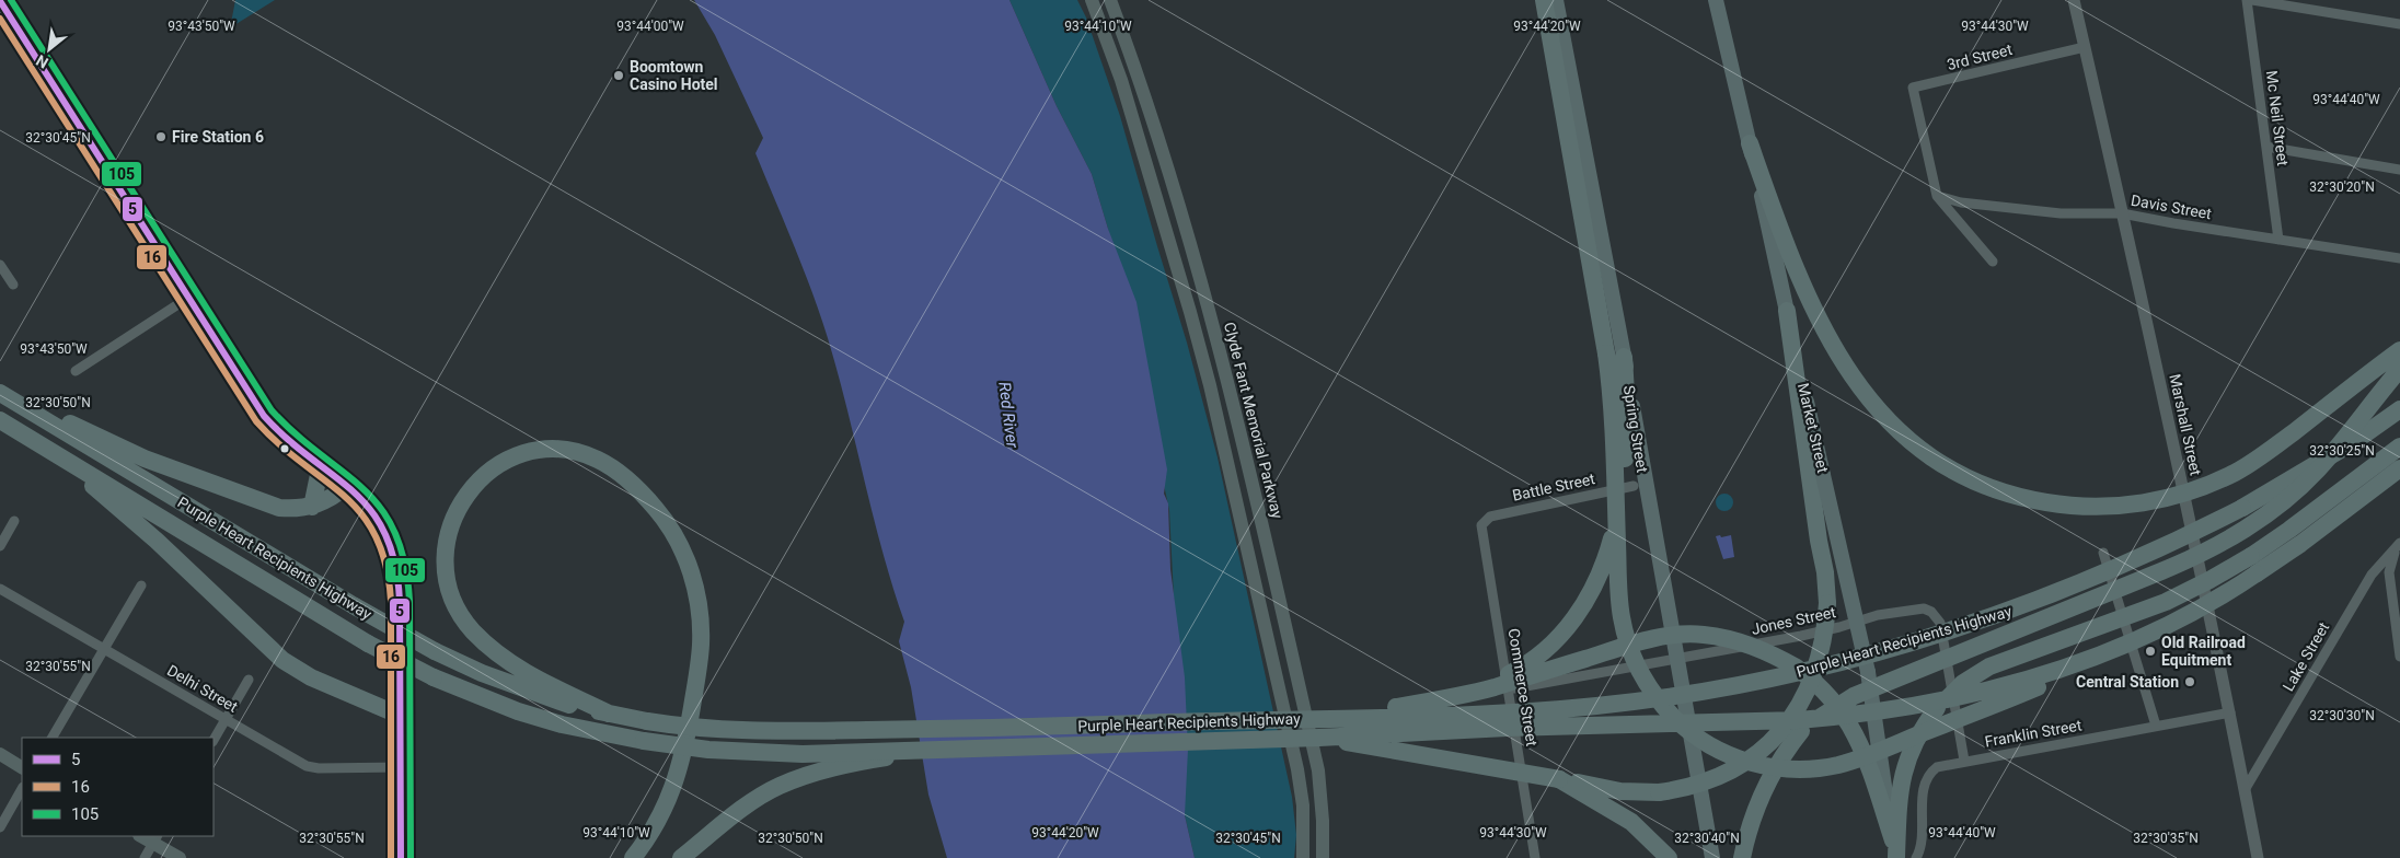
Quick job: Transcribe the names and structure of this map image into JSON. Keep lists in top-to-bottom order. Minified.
{"streets":{"highway":["Purple Heart Recipients Highway"],"main road":["Clyde Fant Memorial Parkway","Market Street","Spring Street"],"street":["3rd Street","Mc Neil Street","Davis Street","Marshall Street","Battle Street","Jones Street","Lake Street","Commerce Street","Delhi Street","Franklin Street"]},"crossings":[["3rd Street","Davis Street"],["3rd Street","Marshall Street"],["Mc Neil Street","Davis Street"],["Davis Street","Marshall Street"],["Marshall Street","Lake Street"],["Marshall Street","Franklin Street"],["Spring Street","Jones Street"],["Battle Street","Commerce Street"],["Jones Street","Commerce Street"],["Jones Street","Franklin Street"]],"water":["Red River"],"places":["Boomtown Casino Hotel","Fire Station 6","Old Railroad Equitment","Central Station"],"lines":["transit line 105","transit line 5","transit line 16"],"legend":["5","16","105"],"north":"bottom left","coordinates":["93°43'50\"W","93°44'00\"W","93°44'10\"W","93°44'20\"W","93°44'30\"W","93°44'40\"W","32°30'45\"N","32°30'20\"N","32°30'50\"N","32°30'25\"N","32°30'55\"N","32°30'30\"N","32°30'40\"N","32°30'35\"N"]}
